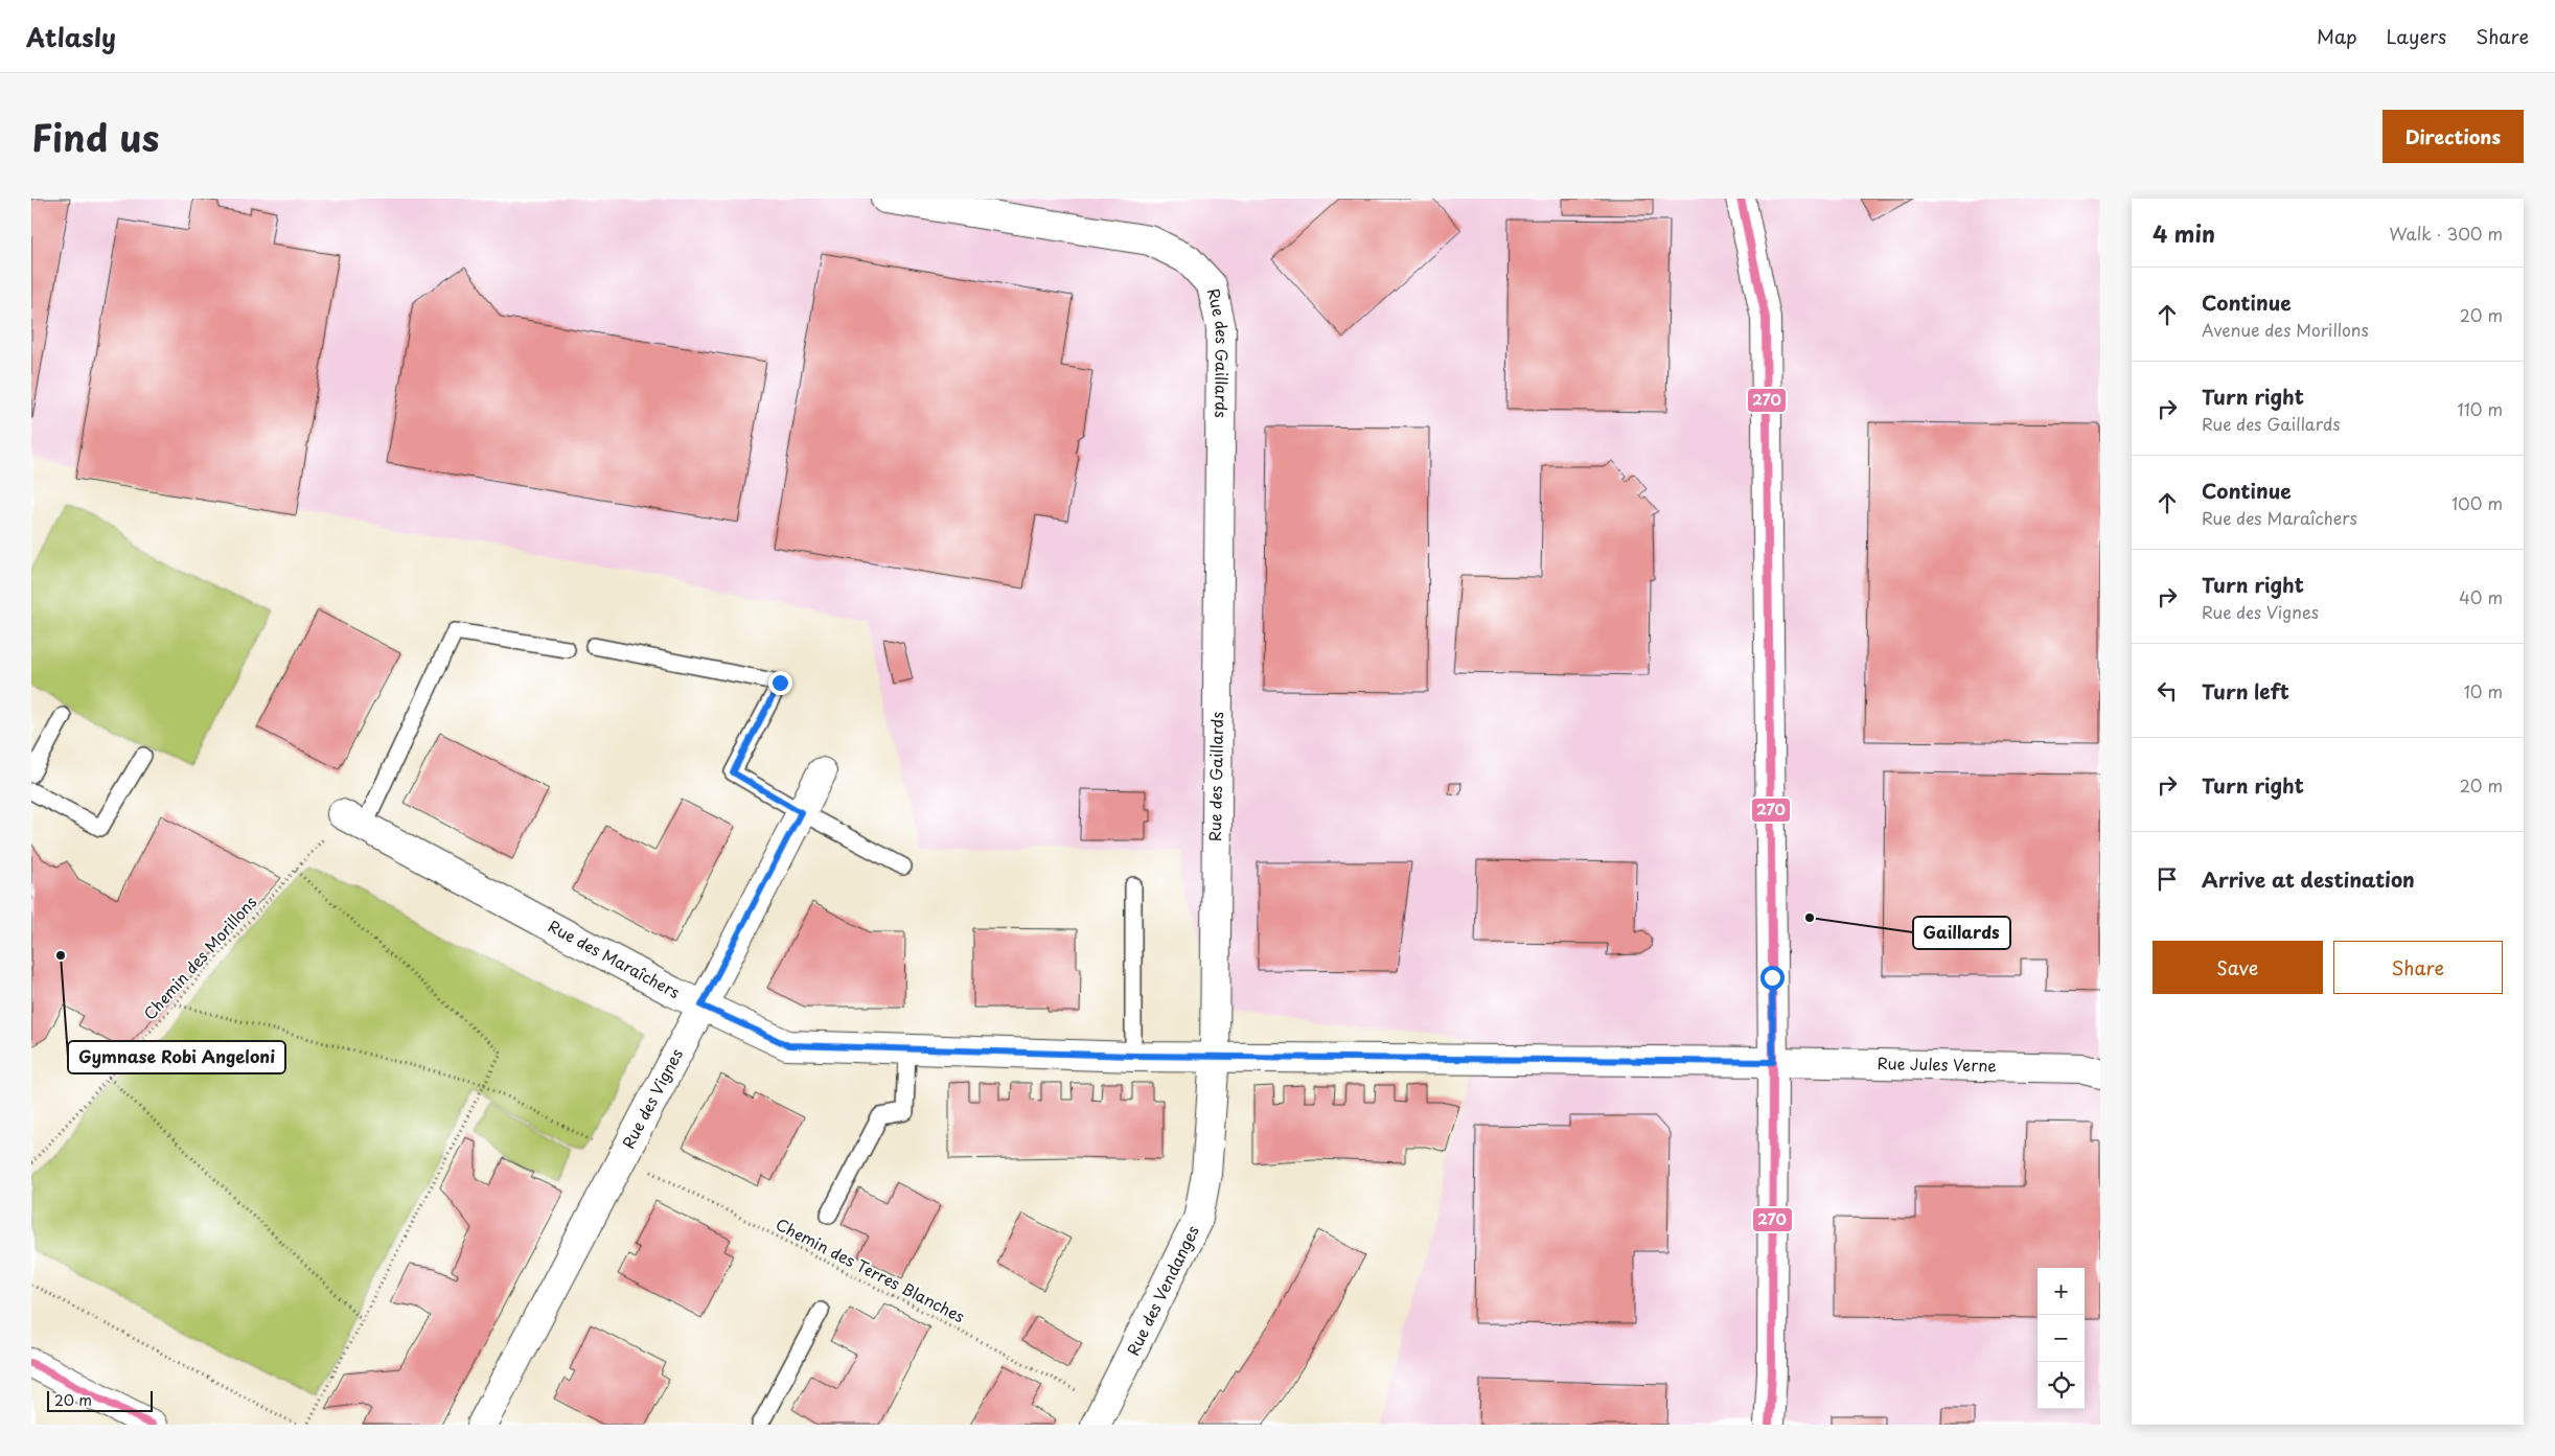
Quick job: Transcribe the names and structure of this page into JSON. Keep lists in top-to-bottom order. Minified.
{"streets":{"street":["Rue des Gaillards","Rue des Maraîchers","Rue Jules Verne","Rue des Vignes","Rue des Vendanges"],"path":["Chemin des Morillons","Chemin des Terres Blanches"]},"crossings":[["Rue des Gaillards","Rue des Maraîchers"],["Rue des Gaillards","Rue des Vendanges"],["Chemin des Morillons","Rue des Maraîchers"],["Chemin des Morillons","Chemin des Terres Blanches"],["Rue des Maraîchers","Rue des Vignes"],["Rue des Maraîchers","Rue des Vendanges"],["Rue des Vignes","Chemin des Terres Blanches"],["Chemin des Terres Blanches","Rue des Vendanges"]],"places":["Gaillards","Gymnase Robi Angeloni"],"lines":["transit line 270"],"scale_bar":"20 m","page":{"header":"Atlasly","nav":["Map","Layers","Share"],"title":"Find us","buttons":["Directions",["Save","Share"]],"heading":["4 min","Walk · 300 m"],"list":[["Continue","Avenue des Morillons","20 m"],["Turn right","Rue des Gaillards","110 m"],["Continue","Rue des Maraîchers","100 m"],["Turn right","Rue des Vignes","40 m"],["Turn left","10 m"],["Turn right","20 m"],"Arrive at destination"],"map_buttons":["+","−"],"scale":"20 m"}}
